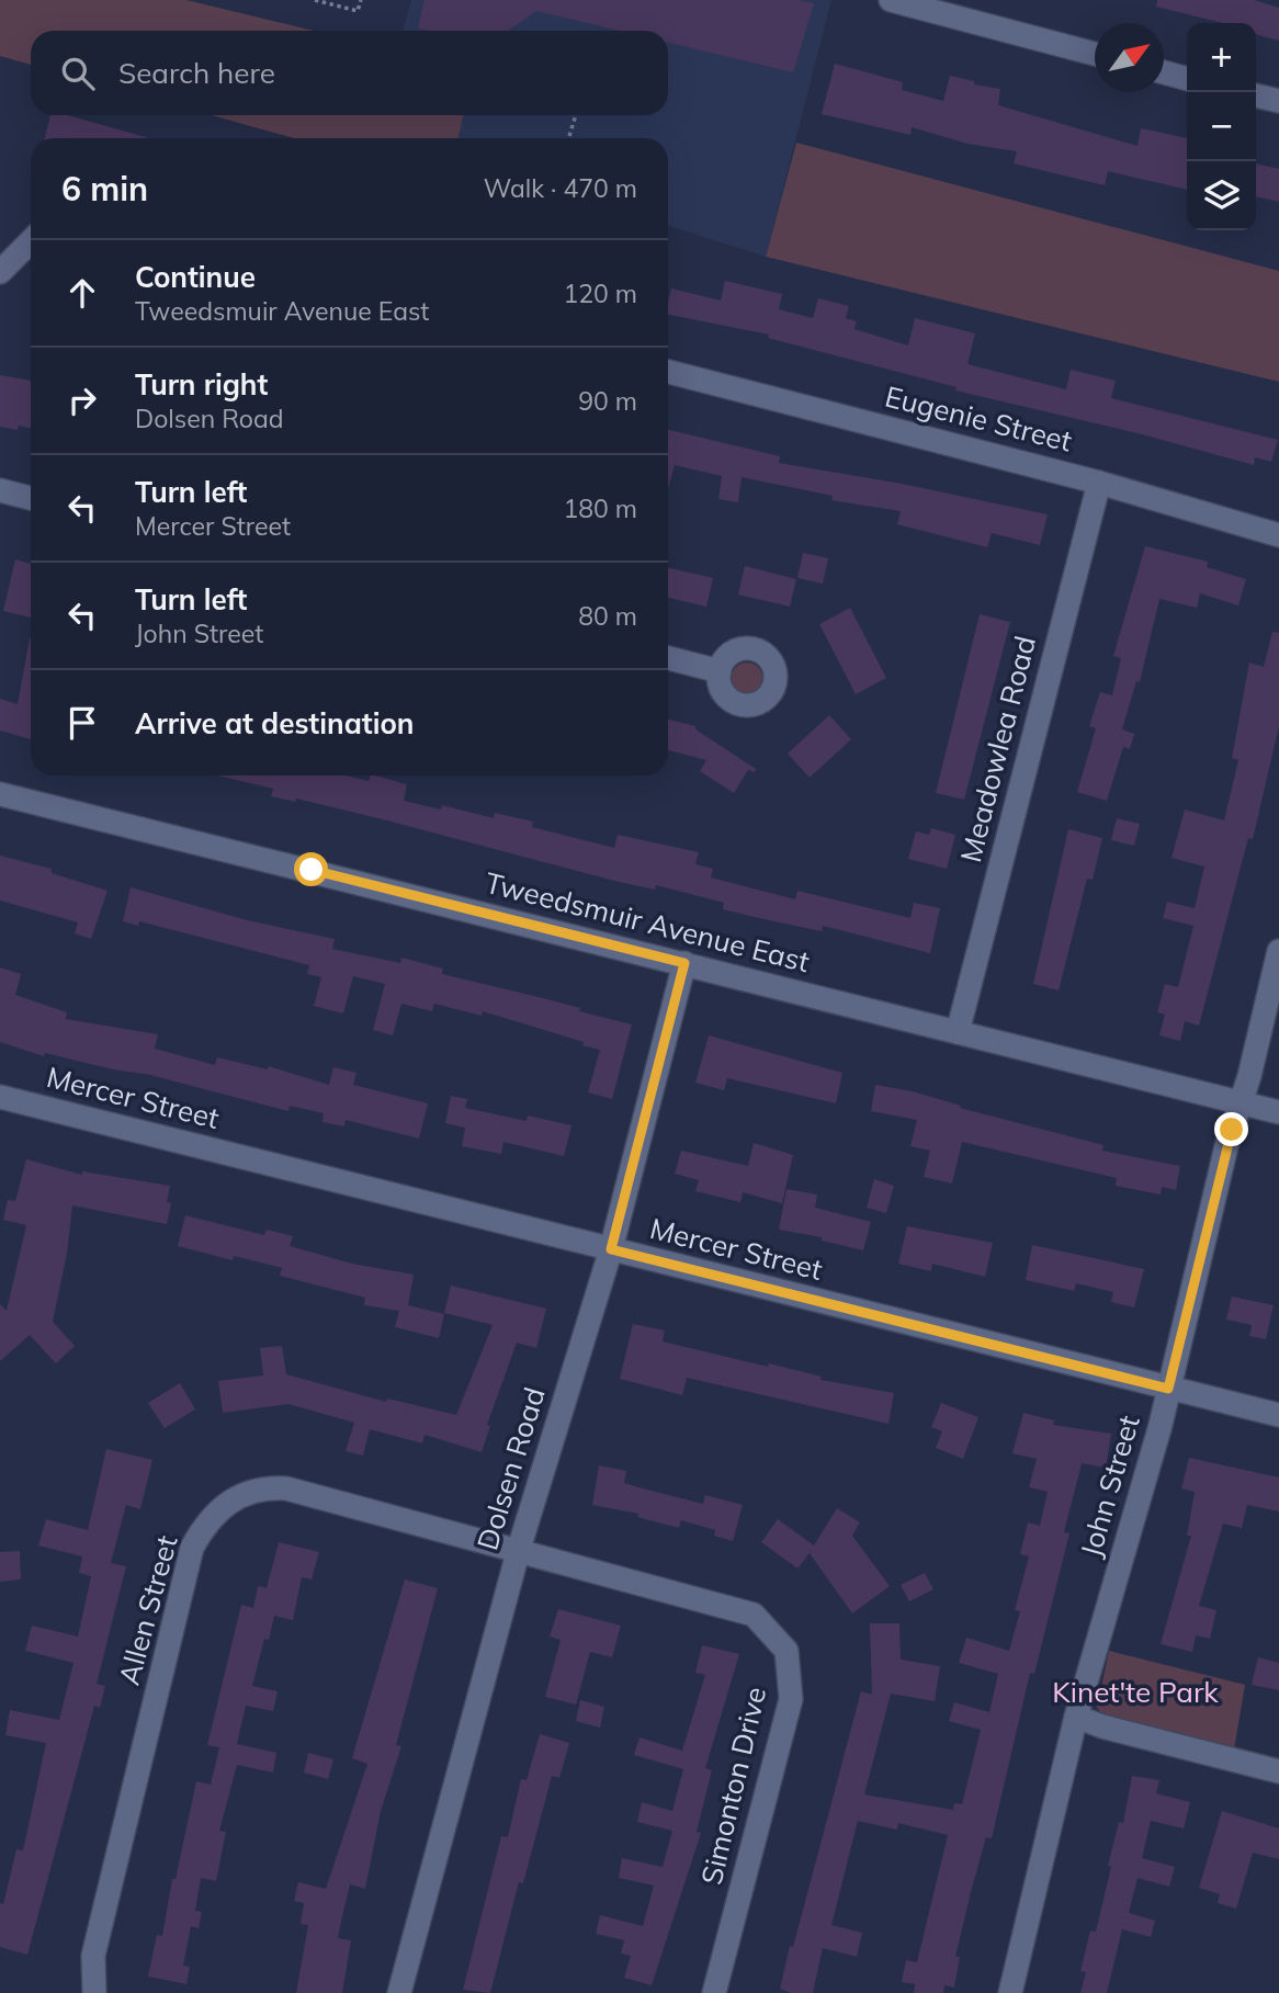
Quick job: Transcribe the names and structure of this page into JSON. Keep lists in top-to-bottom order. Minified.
{"streets":{"street":["Eugenie Street","Meadowlea Road","Tweedsmuir Avenue East","Mercer Street","Dolsen Road","John Street","Allen Street","Simonton Drive"]},"crossings":[["Eugenie Street","Meadowlea Road"],["Meadowlea Road","Tweedsmuir Avenue East"],["Tweedsmuir Avenue East","Dolsen Road"],["Tweedsmuir Avenue East","John Street"],["Mercer Street","Dolsen Road"],["Mercer Street","John Street"],["Dolsen Road","Allen Street"],["Dolsen Road","Simonton Drive"],["Allen Street","Simonton Drive"]],"parks":["Kinet'te Park"],"north":"top right","page":{"map_buttons":["+","−"],"search":"Search here","heading":["6 min","Walk · 470 m"],"list":[["Continue","Tweedsmuir Avenue East","120 m"],["Turn right","Dolsen Road","90 m"],["Turn left","Mercer Street","180 m"],["Turn left","John Street","80 m"],"Arrive at destination"]}}
